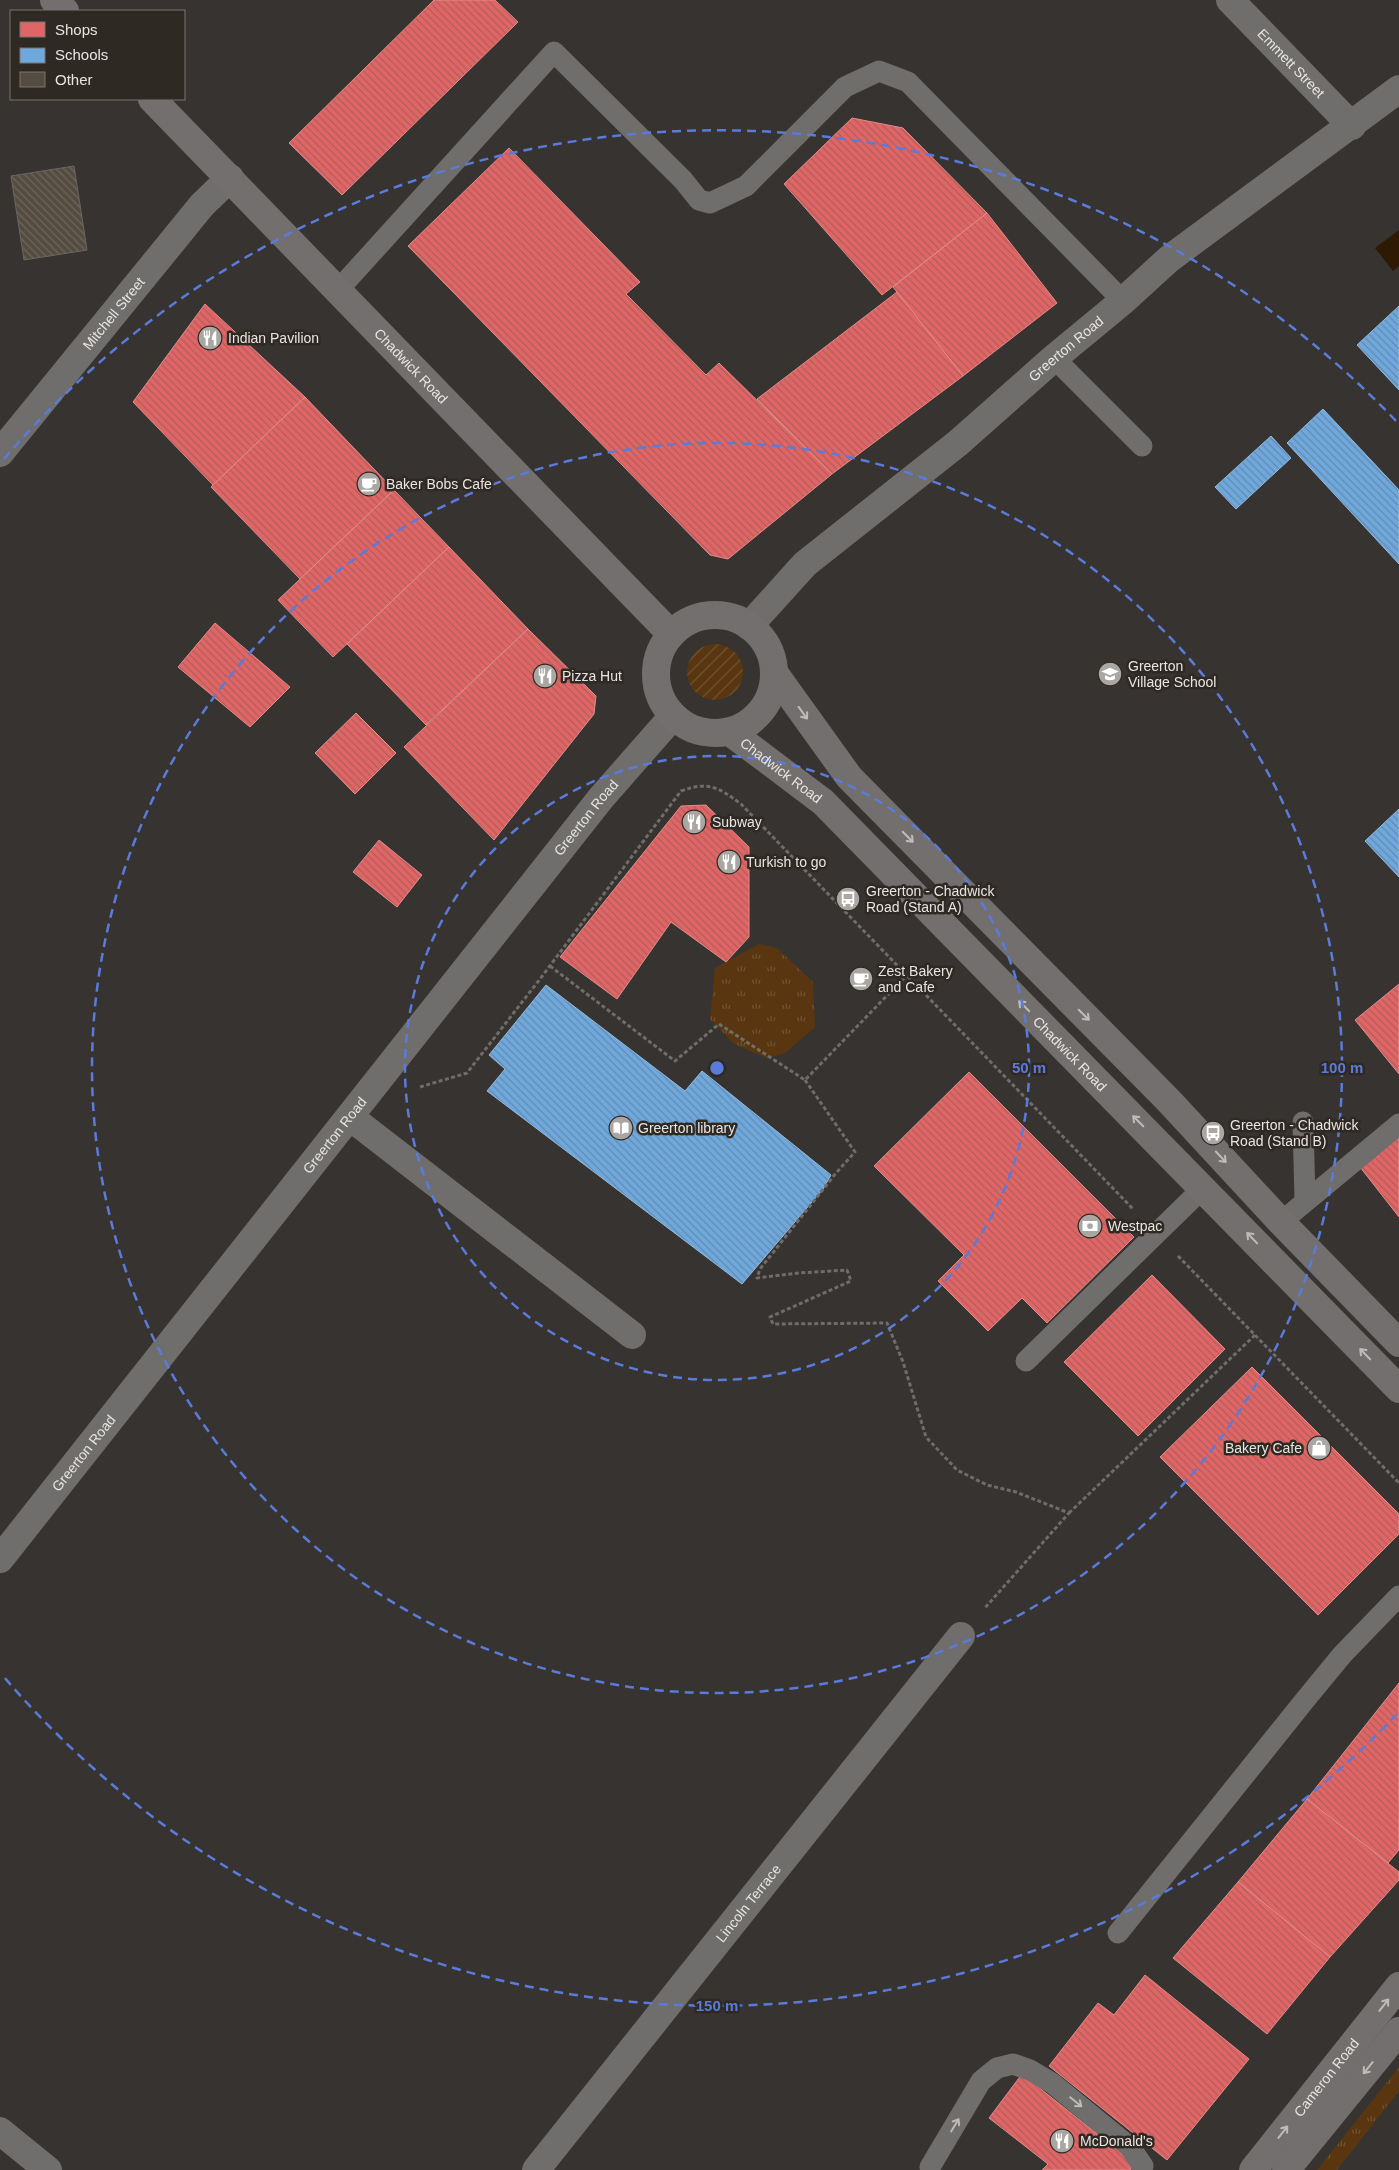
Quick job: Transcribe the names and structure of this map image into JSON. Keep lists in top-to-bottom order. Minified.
{"streets":{"street":["Emmett Street","Mitchell Street","Greerton Road","Chadwick Road","Lincoln Terrace","Cameron Road"]},"crossings":[["Emmett Street","Greerton Road"],["Mitchell Street","Chadwick Road"],["Greerton Road","Chadwick Road"]],"places":{"restaurant":["Indian Pavilion","Pizza Hut","Subway","Turkish to go","McDonald's"],"cafe":["Baker Bobs Cafe","Zest Bakery and Cafe"],"school or university":["Greerton Village School"],"bus stop":["Greerton - Chadwick Road (Stand A)","Greerton - Chadwick Road (Stand B)"],"library":["Greerton library"],"bank":["Westpac"],"shop":["Bakery Cafe"]},"legend":["Shops","Schools","Other"],"rings":["50 m","100 m","150 m"]}
